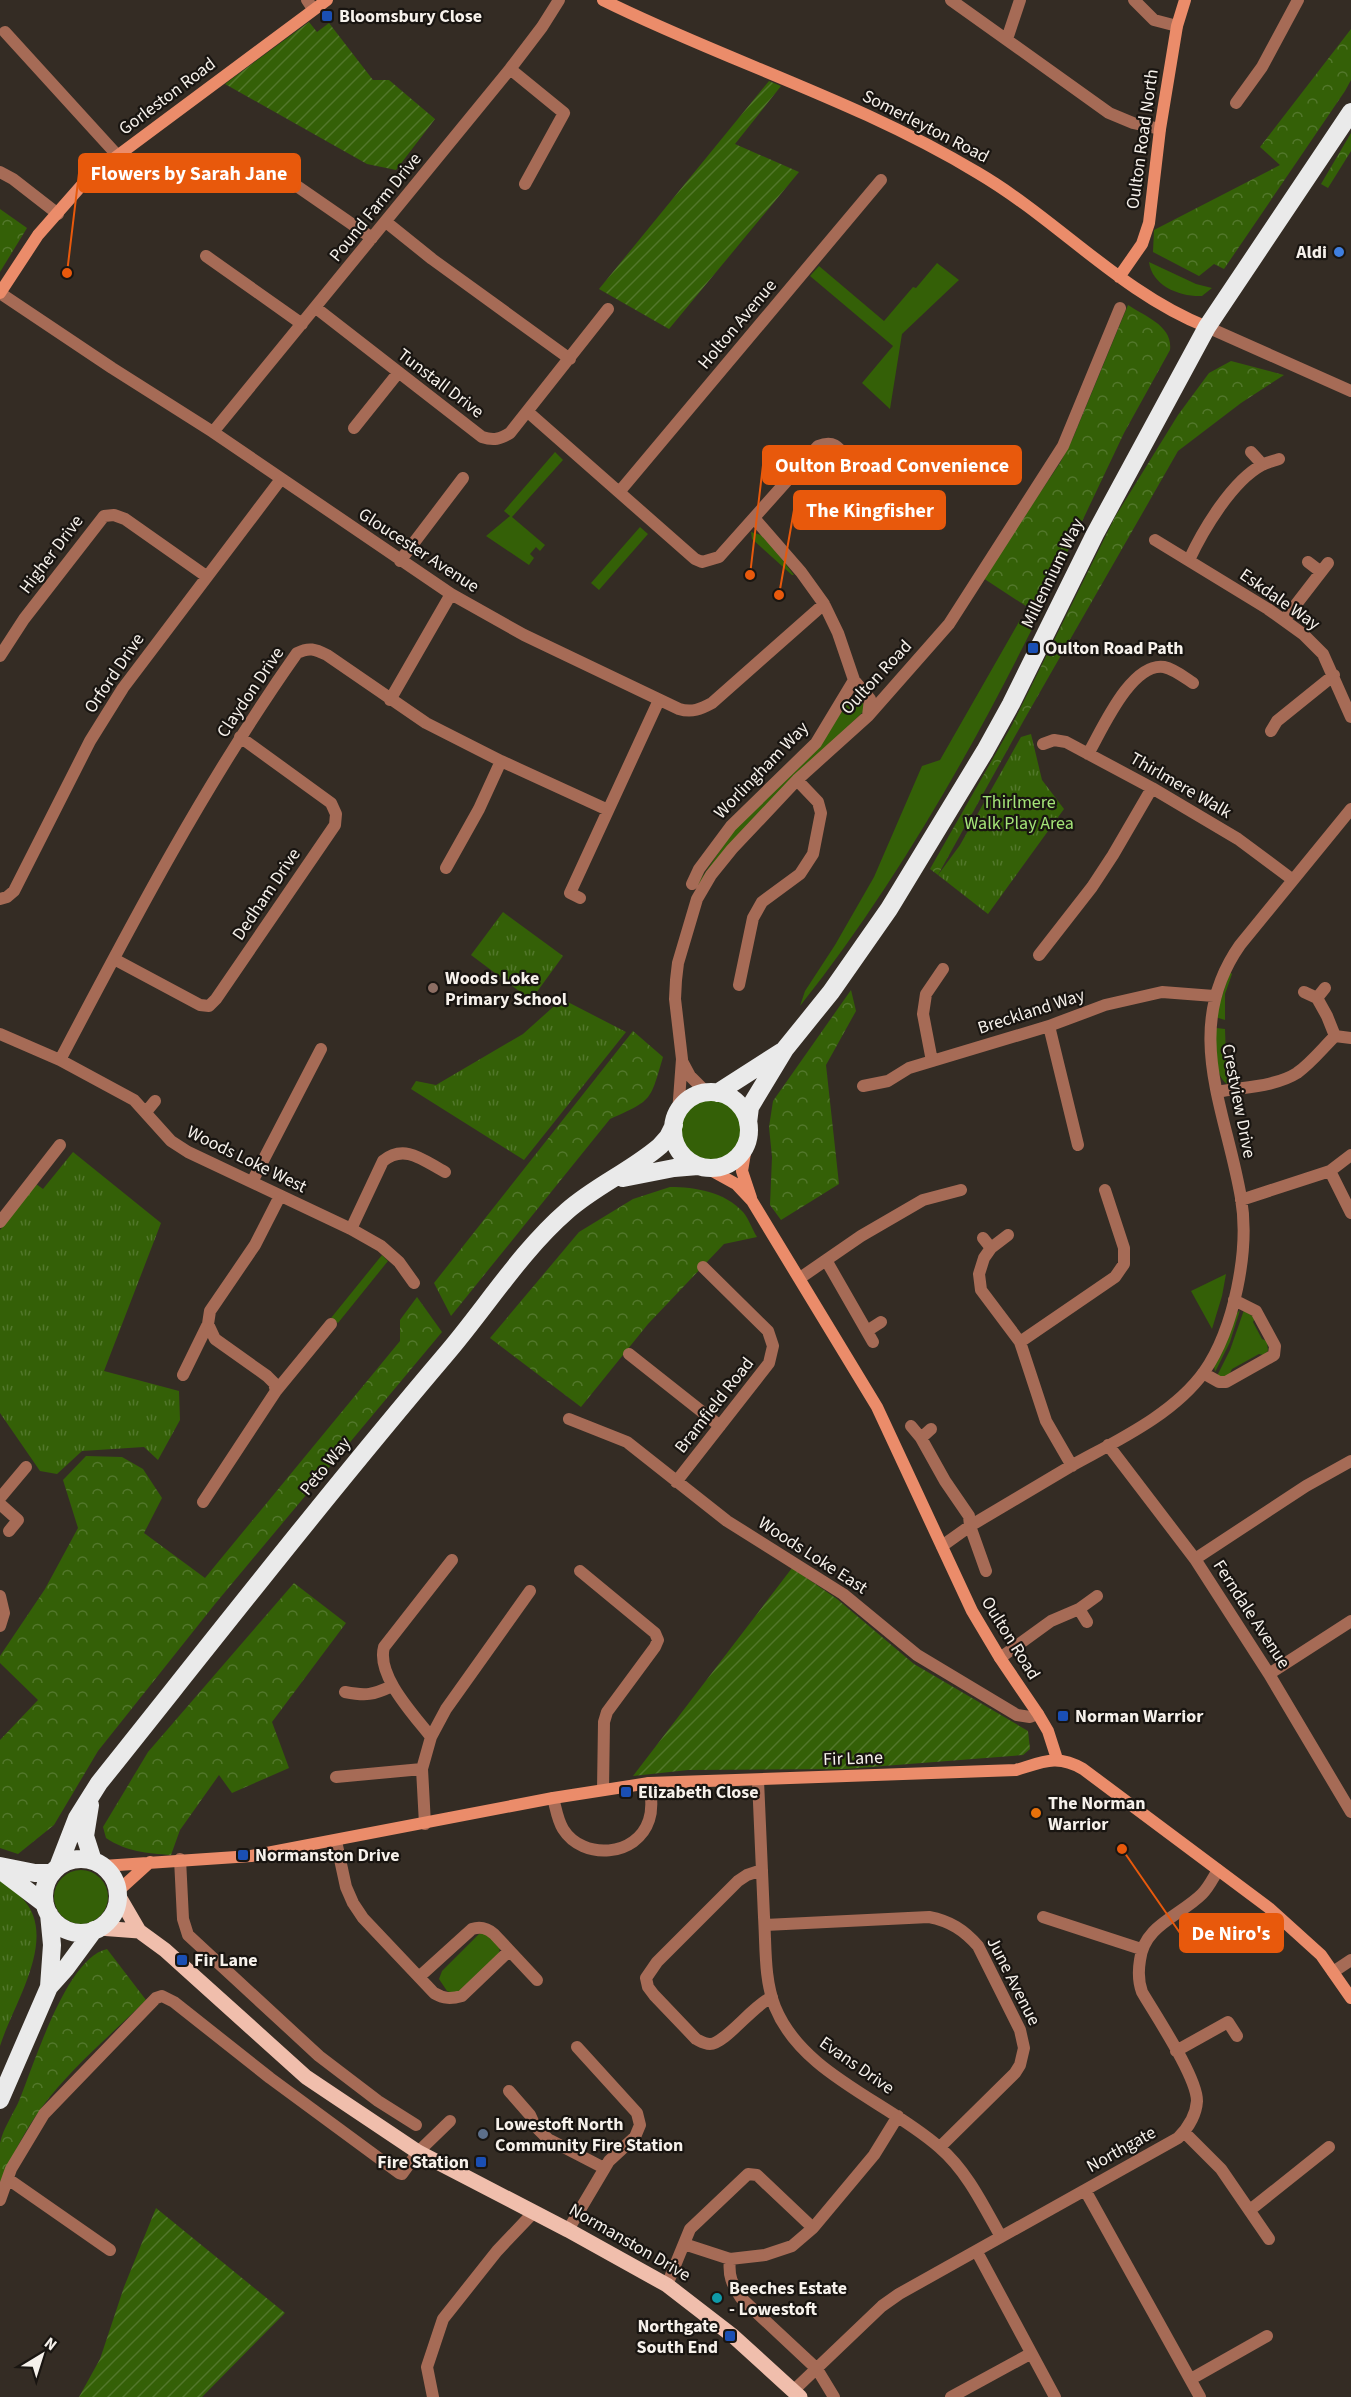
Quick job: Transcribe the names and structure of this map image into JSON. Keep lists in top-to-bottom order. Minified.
{"streets":{"highway":["Millennium Way","Peto Way"],"main road":["Gorleston Road","Somerleyton Road","Oulton Road North","Oulton Road","Fir Lane","Normanston Drive"],"street":["Pound Farm Drive","Holton Avenue","Tunstall Drive","Gloucester Avenue","Higher Drive","Eskdale Way","Orford Drive","Claydon Drive","Worlingham Way","Thirlmere Walk","Dedham Drive","Breckland Way","Crestview Drive","Woods Loke West","Bramfield Road","Woods Loke East","Ferndale Avenue","June Avenue","Evans Drive","Northgate"]},"crossings":[["Gorleston Road","Gloucester Avenue"],["Somerleyton Road","Oulton Road North"],["Somerleyton Road","Millennium Way"],["Pound Farm Drive","Tunstall Drive"],["Pound Farm Drive","Gloucester Avenue"],["Gloucester Avenue","Orford Drive"],["Higher Drive","Orford Drive"],["Millennium Way","Oulton Road"],["Millennium Way","Peto Way"],["Oulton Road","Crestview Drive"],["Oulton Road","Peto Way"],["Oulton Road","Woods Loke East"],["Oulton Road","Fir Lane"],["Claydon Drive","Dedham Drive"],["Claydon Drive","Woods Loke West"],["Thirlmere Walk","Crestview Drive"],["Breckland Way","Crestview Drive"],["Crestview Drive","Ferndale Avenue"],["Bramfield Road","Woods Loke East"],["Peto Way","Fir Lane"],["Peto Way","Normanston Drive"],["Fir Lane","Evans Drive"],["Fir Lane","Normanston Drive"],["June Avenue","Evans Drive"],["Evans Drive","Northgate"],["Northgate","Normanston Drive"]],"parks":["Thirlmere Walk Play Area"],"places":{"transit":["Bloomsbury Close","Oulton Road Path","Norman Warrior","Elizabeth Close","Normanston Drive","Fir Lane","Fire Station","Northgate South End"],"other":["Aldi","Flowers by Sarah Jane","Oulton Broad Convenience","The Kingfisher","Woods Loke Primary School","The Norman Warrior","De Niro's","Lowestoft North Community Fire Station","Beeches Estate - Lowestoft"]},"north":"top right"}
